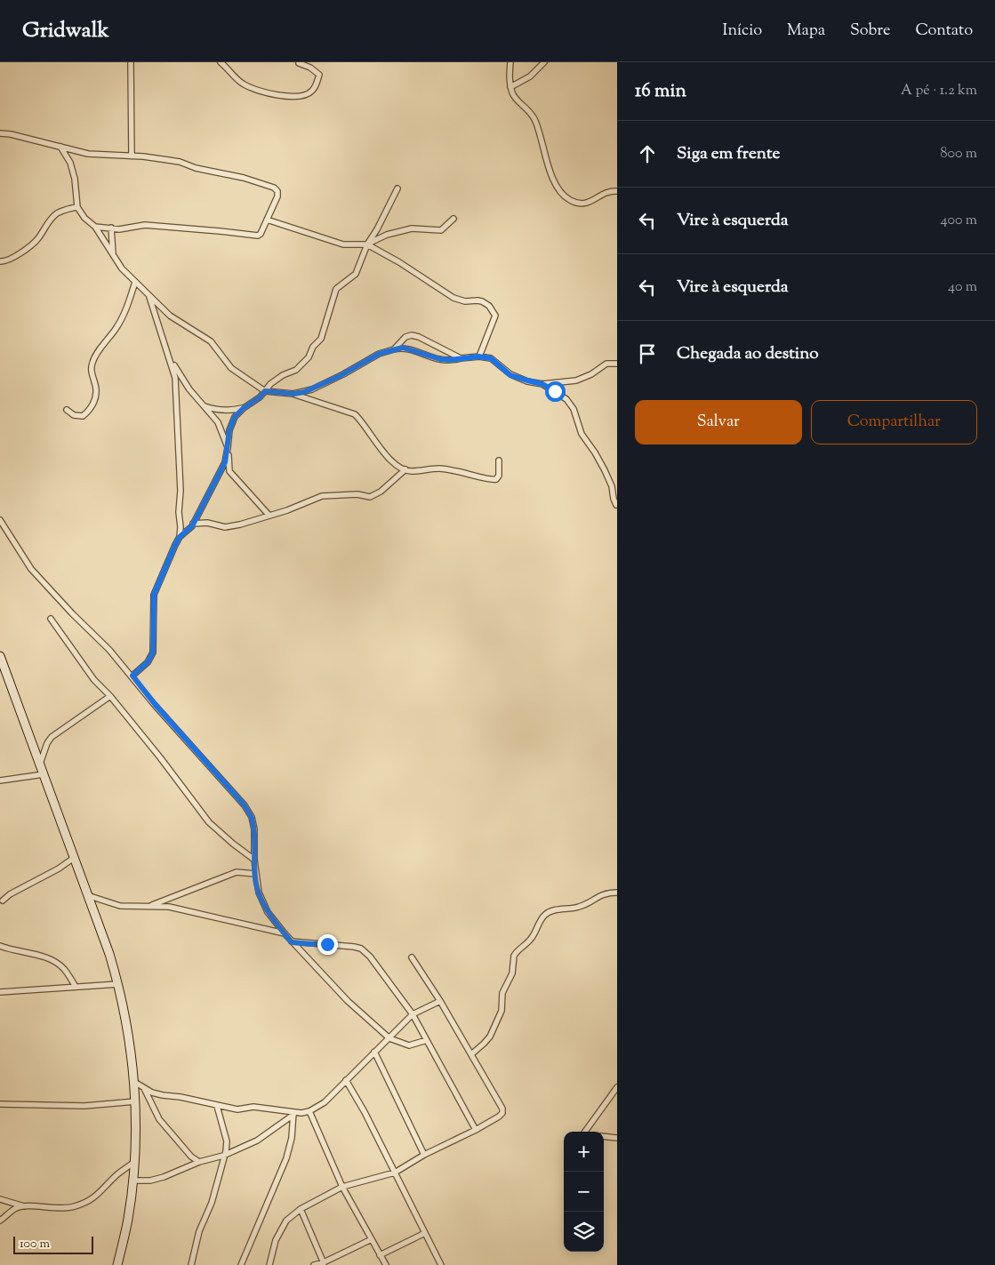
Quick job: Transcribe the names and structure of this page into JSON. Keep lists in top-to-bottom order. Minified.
{"scale_bar":"100 m","page":{"header":"Gridwalk","nav":["Início","Mapa","Sobre","Contato"],"heading":["16 min","A pé · 1.2 km"],"list":[["Siga em frente","800 m"],["Vire à esquerda","400 m"],["Vire à esquerda","40 m"],"Chegada ao destino"],"buttons":["Salvar","Compartilhar"],"map_buttons":["+","−"],"scale":"100 m"}}
